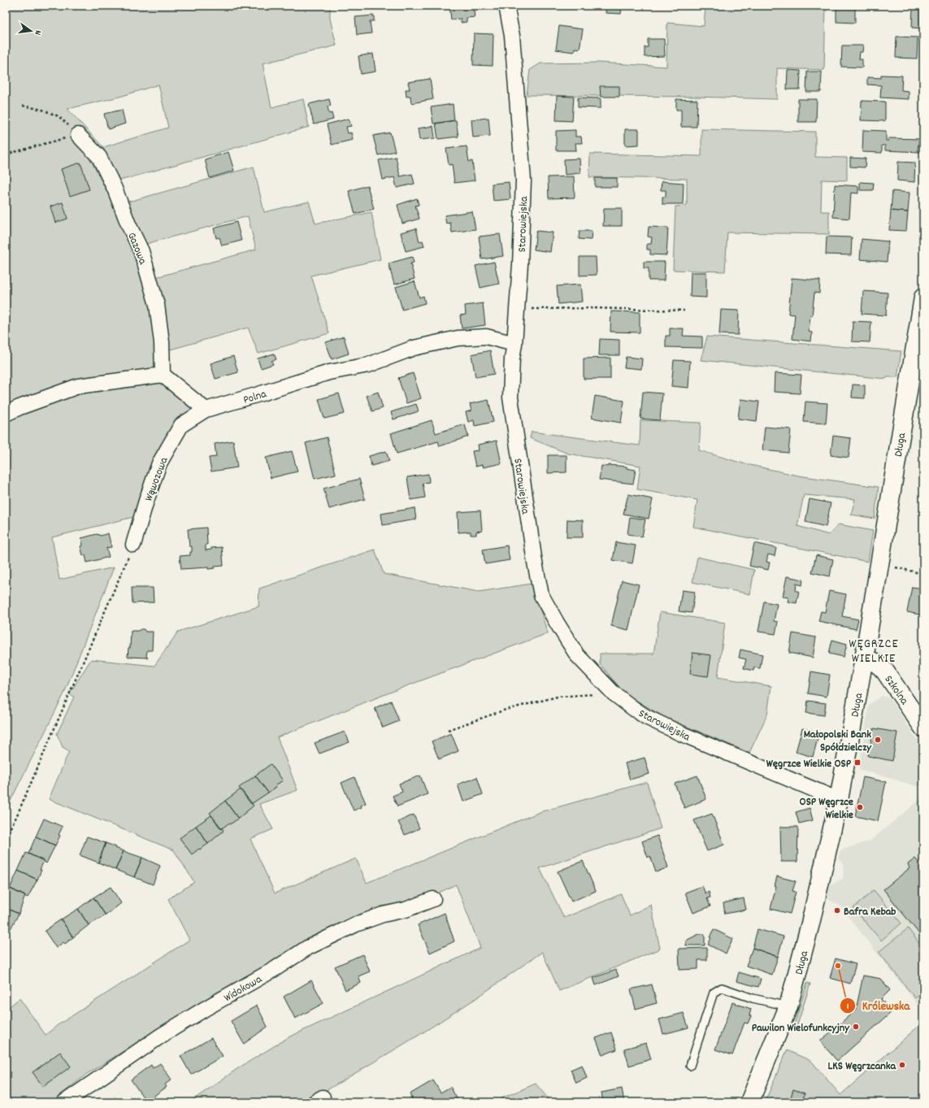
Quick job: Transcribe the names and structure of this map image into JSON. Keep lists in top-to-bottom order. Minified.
{"streets":{"street":["Starowiejska","Gazowa","Polna","Długa","Wąwozowa","Szkolna","Widokowa"]},"crossings":[["Starowiejska","Polna"],["Starowiejska","Długa"],["Polna","Wąwozowa"],["Długa","Szkolna"]],"districts":["WĘGRZCE WIELKIE"],"places":{"other":["Małopolski Bank Spółdzielczy","OSP Węgrzce Wielkie","Bafra Kebab","Królewska","Pawilon Wielofunkcyjny","LKS Węgrzcanka"],"transit":["Węgrzce Wielkie OSP"]},"north":"right"}
